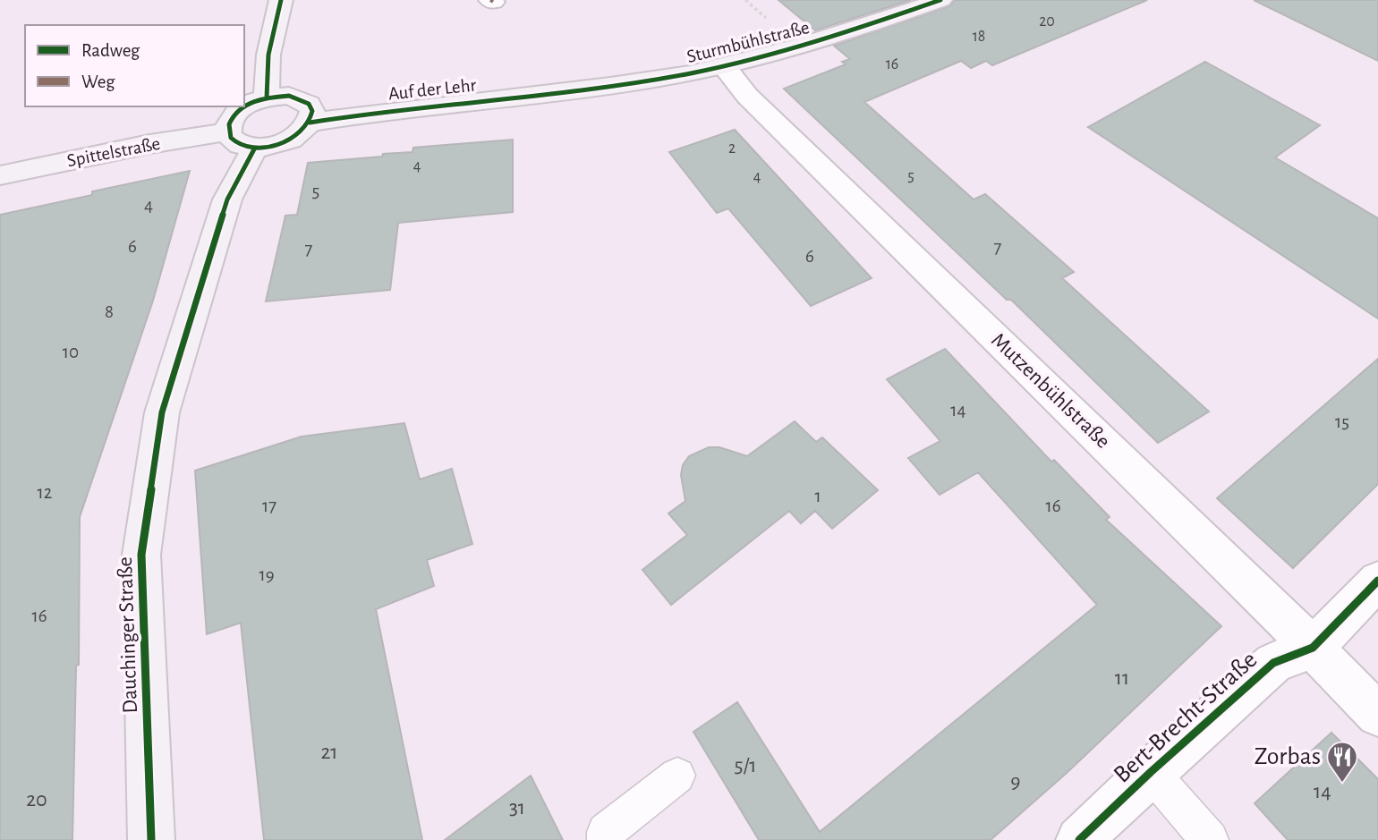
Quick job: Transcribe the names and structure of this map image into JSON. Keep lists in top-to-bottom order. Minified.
{"streets":{"main road":["Sturmbühlstraße","Auf der Lehr","Spittelstraße","Dauchinger Straße"],"street":["Mutzenbühlstraße","Bert-Brecht-Straße"]},"crossings":[["Sturmbühlstraße","Auf der Lehr"],["Sturmbühlstraße","Mutzenbühlstraße"],["Auf der Lehr","Spittelstraße"],["Spittelstraße","Dauchinger Straße"],["Mutzenbühlstraße","Bert-Brecht-Straße"]],"places":{"restaurant":["Zorbas"]},"house_numbers":["20","18","16","2","4","5","4","5","4","6","7","7","6","8","10","14","15","12","1","17","16","19","16","11","21","5/1","9","14","20","31"],"legend":["Radweg","Weg"]}
